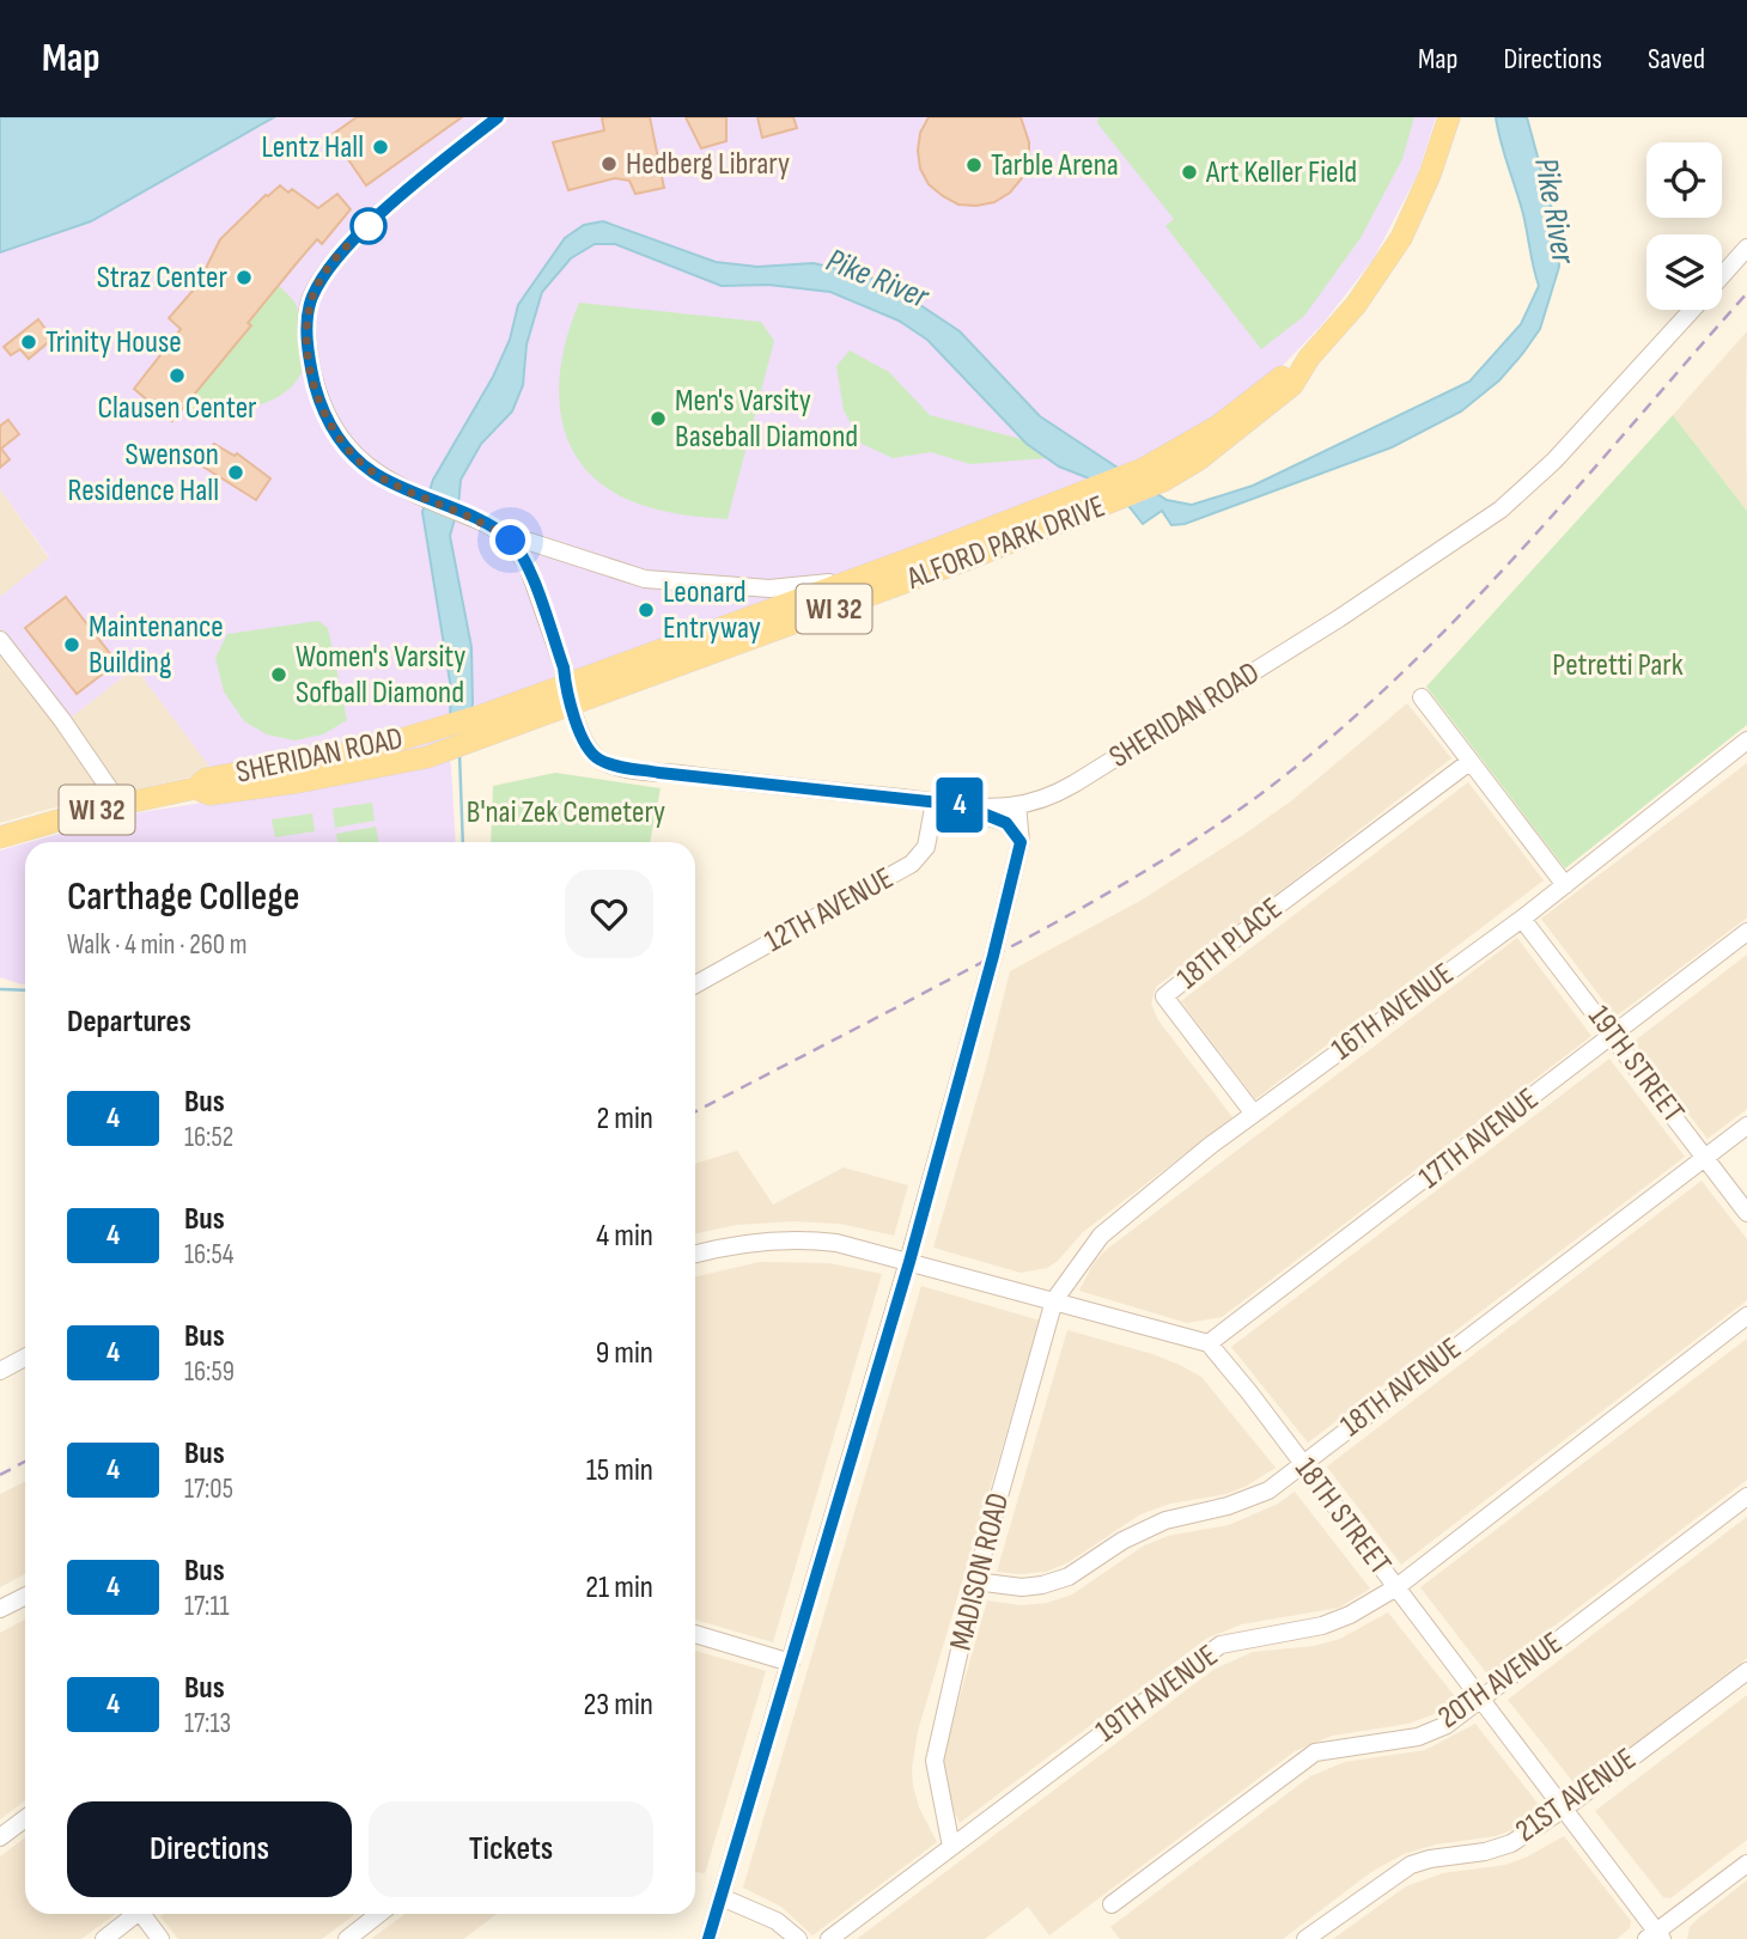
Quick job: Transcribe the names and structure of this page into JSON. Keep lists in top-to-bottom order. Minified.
{"streets":{"main road":["ALFORD PARK DRIVE","WI 32","SHERIDAN ROAD"],"street":["12TH AVENUE","18TH PLACE","16TH AVENUE","19TH STREET","17TH AVENUE","18TH AVENUE","18TH STREET","MADISON ROAD","20TH AVENUE","19TH AVENUE","21ST AVENUE"]},"crossings":[["ALFORD PARK DRIVE","SHERIDAN ROAD"],["SHERIDAN ROAD","12TH AVENUE"],["18TH PLACE","16TH AVENUE"],["16TH AVENUE","19TH STREET"],["16TH AVENUE","MADISON ROAD"],["19TH STREET","17TH AVENUE"],["19TH STREET","18TH AVENUE"],["17TH AVENUE","18TH STREET"],["18TH AVENUE","18TH STREET"],["18TH AVENUE","MADISON ROAD"],["18TH STREET","20TH AVENUE"],["18TH STREET","19TH AVENUE"],["18TH STREET","21ST AVENUE"],["MADISON ROAD","19TH AVENUE"]],"water":["Pike River"],"parks":["Petretti Park","B'nai Zek Cemetery"],"places":["Lentz Hall","Hedberg Library","Tarble Arena","Art Keller Field","Straz Center","Trinity House","Clausen Center","Men's Varsity Baseball Diamond","Swenson Residence Hall","Leonard Entryway","Maintenance Building","Women's Varsity Sofball Diamond"],"lines":["bus line 4"],"page":{"header":"Map","nav":["Map","Directions","Saved"],"on_map":"4","heading":[["Carthage College","Walk · 4 min · 260 m"],"Departures"],"list":[{"mark":"4","name":"Bus","note":"16:52","value":"2 min"},{"mark":"4","name":"Bus","note":"16:54","value":"4 min"},{"mark":"4","name":"Bus","note":"16:59","value":"9 min"},{"mark":"4","name":"Bus","note":"17:05","value":"15 min"},{"mark":"4","name":"Bus","note":"17:11","value":"21 min"},{"mark":"4","name":"Bus","note":"17:13","value":"23 min"}],"buttons":["Directions","Tickets"]}}
